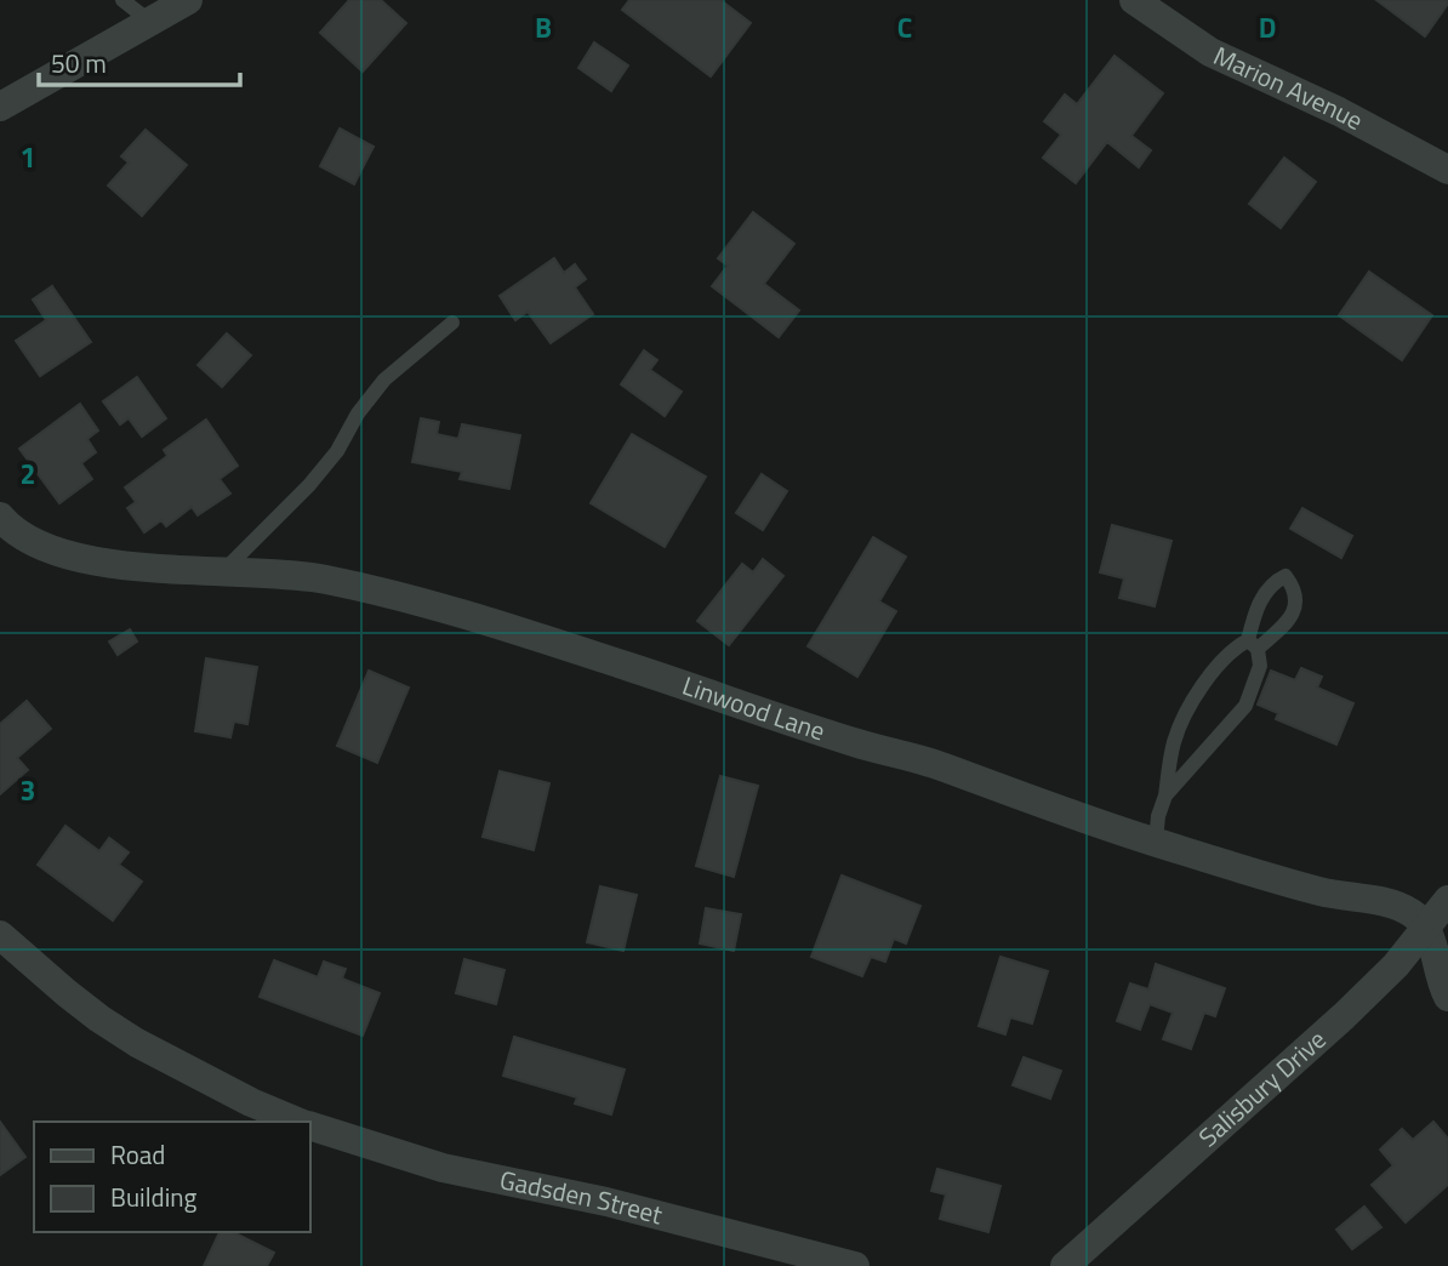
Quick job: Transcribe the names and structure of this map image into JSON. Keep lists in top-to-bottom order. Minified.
{"streets":{"street":["Marion Avenue","Linwood Lane","Salisbury Drive","Gadsden Street"]},"crossings":[["Linwood Lane","Salisbury Drive"]],"legend":["Road","Building"],"scale_bar":"50 m","grid":{"columns":["B","C","D"],"rows":["1","2","3"]}}
